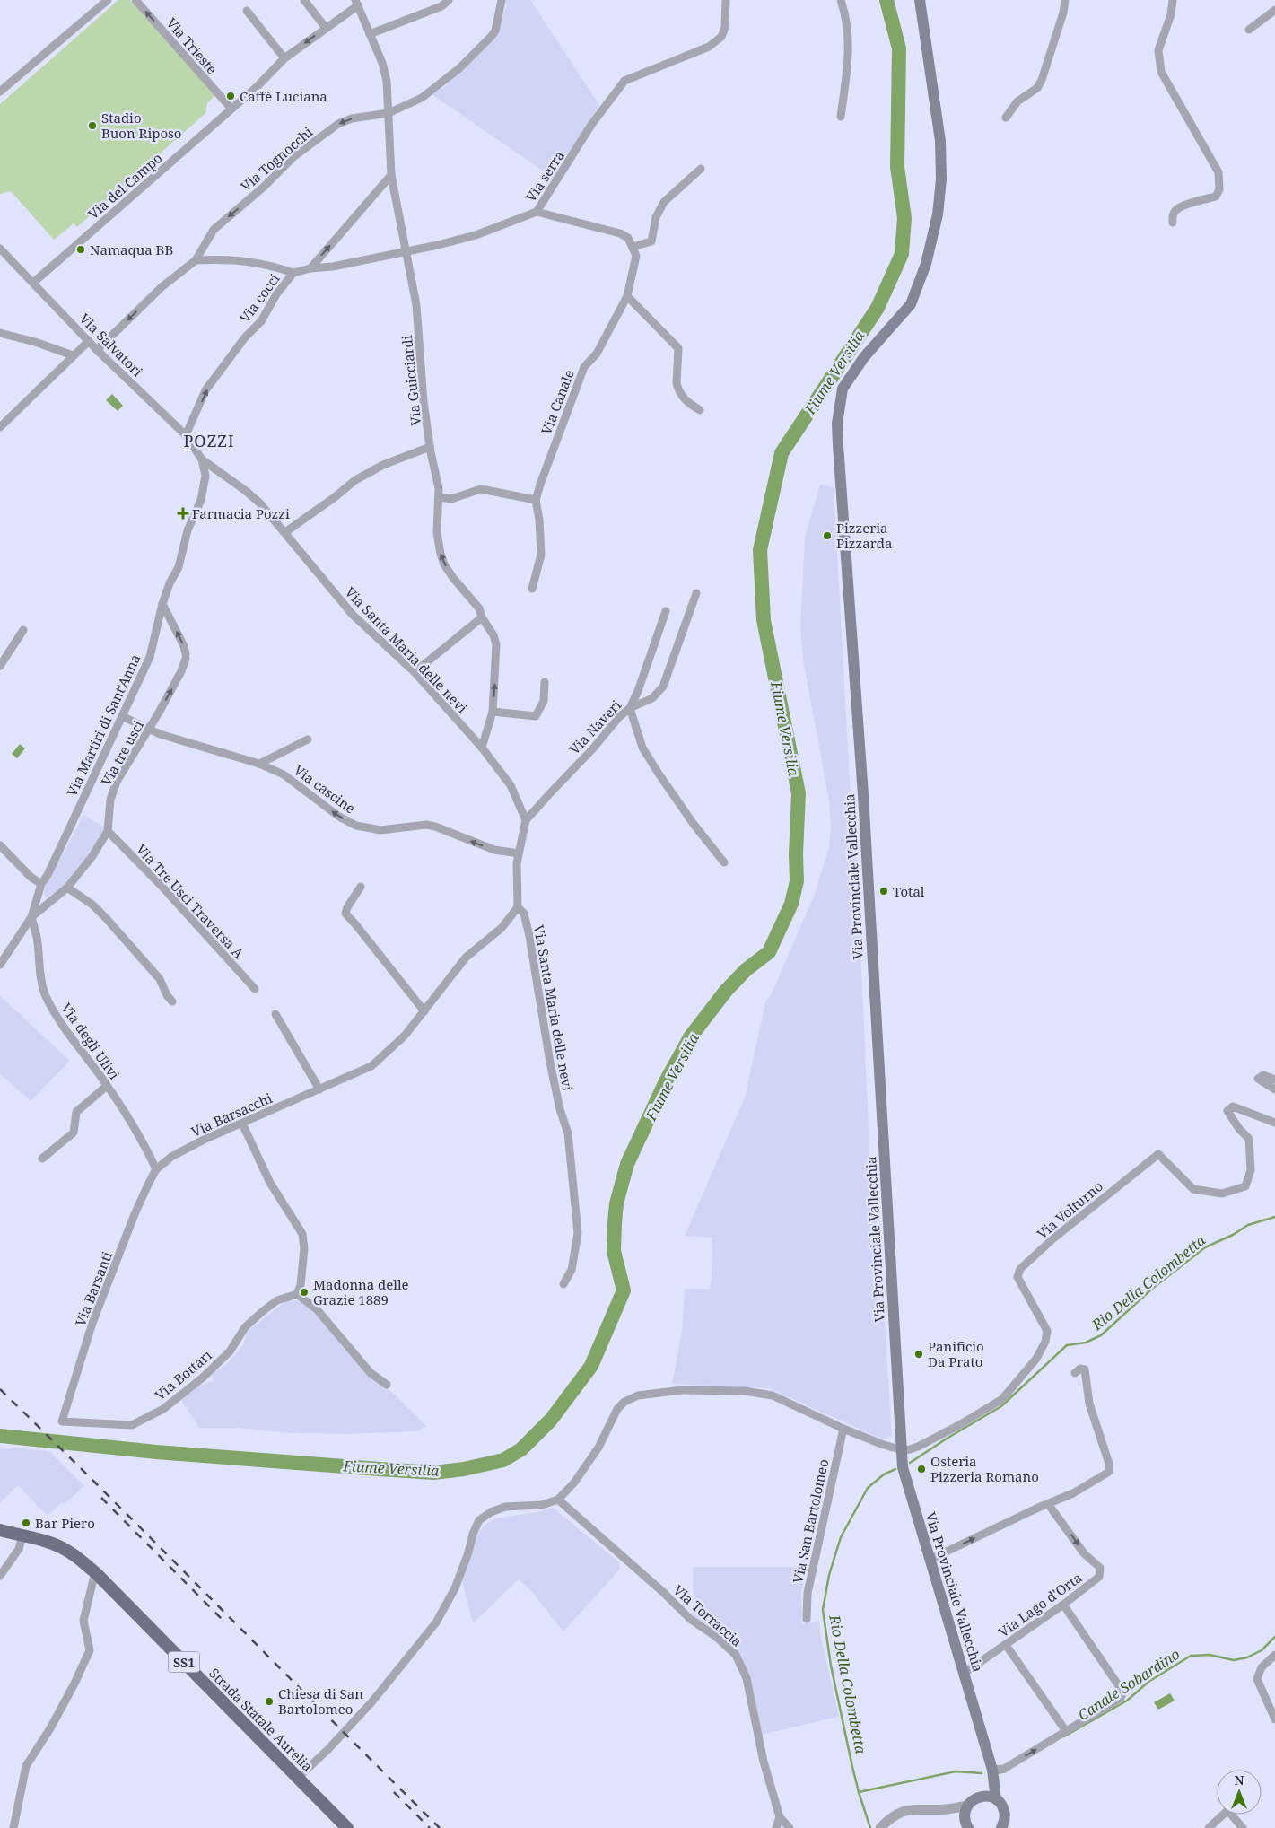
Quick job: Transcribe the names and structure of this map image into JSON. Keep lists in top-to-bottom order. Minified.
{"streets":{"main road":["Via Provinciale Vallecchia","SS1","Strada Statale Aurelia"],"street":["Via Trieste","Via Tognocchi","Via serra","Via del Campo","Via cocci","Via Salvatori","Via Guicciardi","Via Canale","Via Santa Maria delle nevi","Via Martiri di Sant'Anna","Via Naveri","Via tre usci","Via cascine","Via Tre Usci Traversa A","Via degli Ulivi","Via Barsacchi","Via Volturno","Via Barsanti","Via Bottari","Via San Bartolomeo","Via Lago d'Orta","Via Torraccia"]},"crossings":[["Via Trieste","Via del Campo"],["Via Tognocchi","Via Salvatori"],["Via Tognocchi","Via Guicciardi"],["Via serra","Via cocci"],["Via serra","Via Guicciardi"],["Via del Campo","Via Salvatori"],["Via del Campo","Via Guicciardi"],["Via cocci","Via Salvatori"],["Via Salvatori","Via Santa Maria delle nevi"],["Via Salvatori","Via Martiri di Sant'Anna"],["Via Guicciardi","Via Santa Maria delle nevi"],["Via Santa Maria delle nevi","Via Martiri di Sant'Anna"],["Via Santa Maria delle nevi","Via Naveri"],["Via Santa Maria delle nevi","Via cascine"],["Via Santa Maria delle nevi","Via Barsacchi"],["Via Martiri di Sant'Anna","Via tre usci"],["Via Martiri di Sant'Anna","Via cascine"],["Via Martiri di Sant'Anna","Via degli Ulivi"],["Via tre usci","Via cascine"],["Via tre usci","Via Tre Usci Traversa A"],["Via tre usci","Via degli Ulivi"],["Via Provinciale Vallecchia","Via Volturno"],["Via Provinciale Vallecchia","Via Lago d'Orta"],["Via degli Ulivi","Via Barsacchi"],["Via degli Ulivi","Via Barsanti"],["Via Barsacchi","Via Barsanti"],["Via Barsanti","Via Bottari"]],"one_way":["Via Trieste","Via Tognocchi","Via cocci","Via cascine"],"districts":["POZZI"],"water":["Fiume Versilia","Rio Della Colombetta","Canale Sobardino"],"places":{"other":["Caffè Luciana","Stadio Buon Riposo","Namaqua BB","Pizzeria Pizzarda","Total","Madonna delle Grazie 1889","Panificio Da Prato","Osteria Pizzeria Romano","Bar Piero","Chiesa di San Bartolomeo"],"health":["Farmacia Pozzi"]},"north":"top"}
